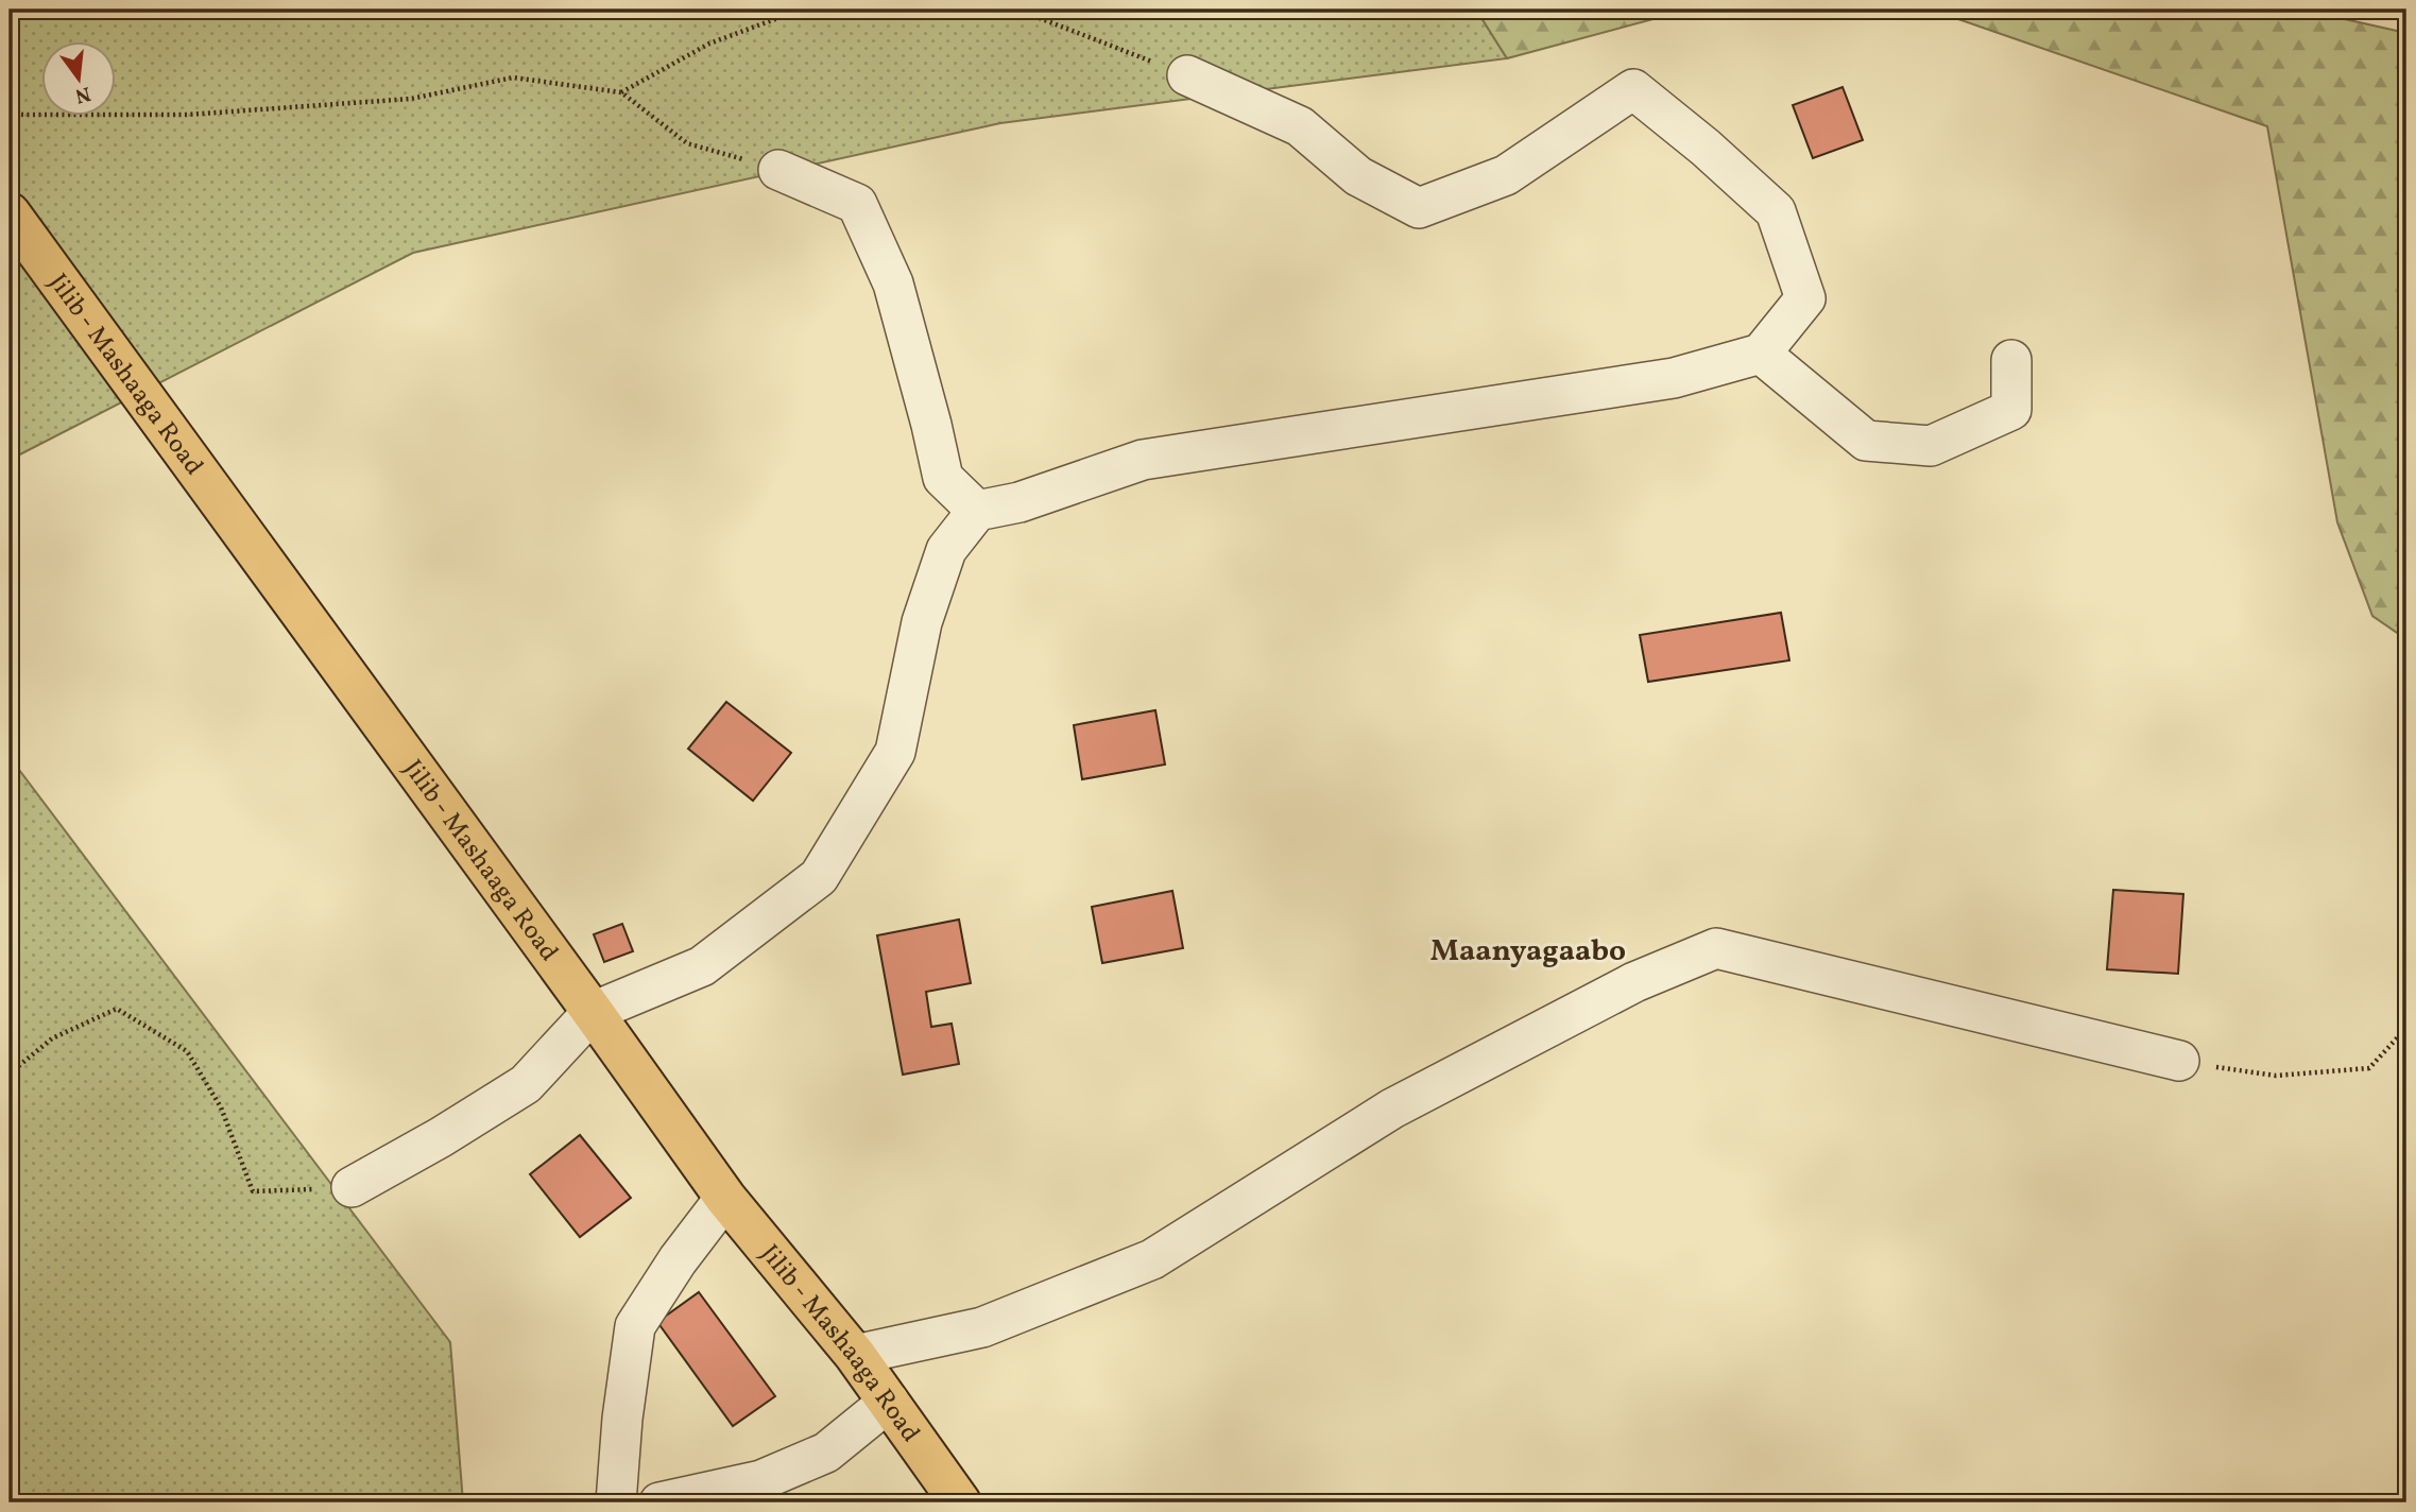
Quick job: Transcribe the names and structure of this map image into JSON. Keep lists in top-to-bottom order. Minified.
{"streets":{"main road":["Jilib - Mashaaga Road"]},"districts":["Maanyagaabo"],"north":"bottom"}
